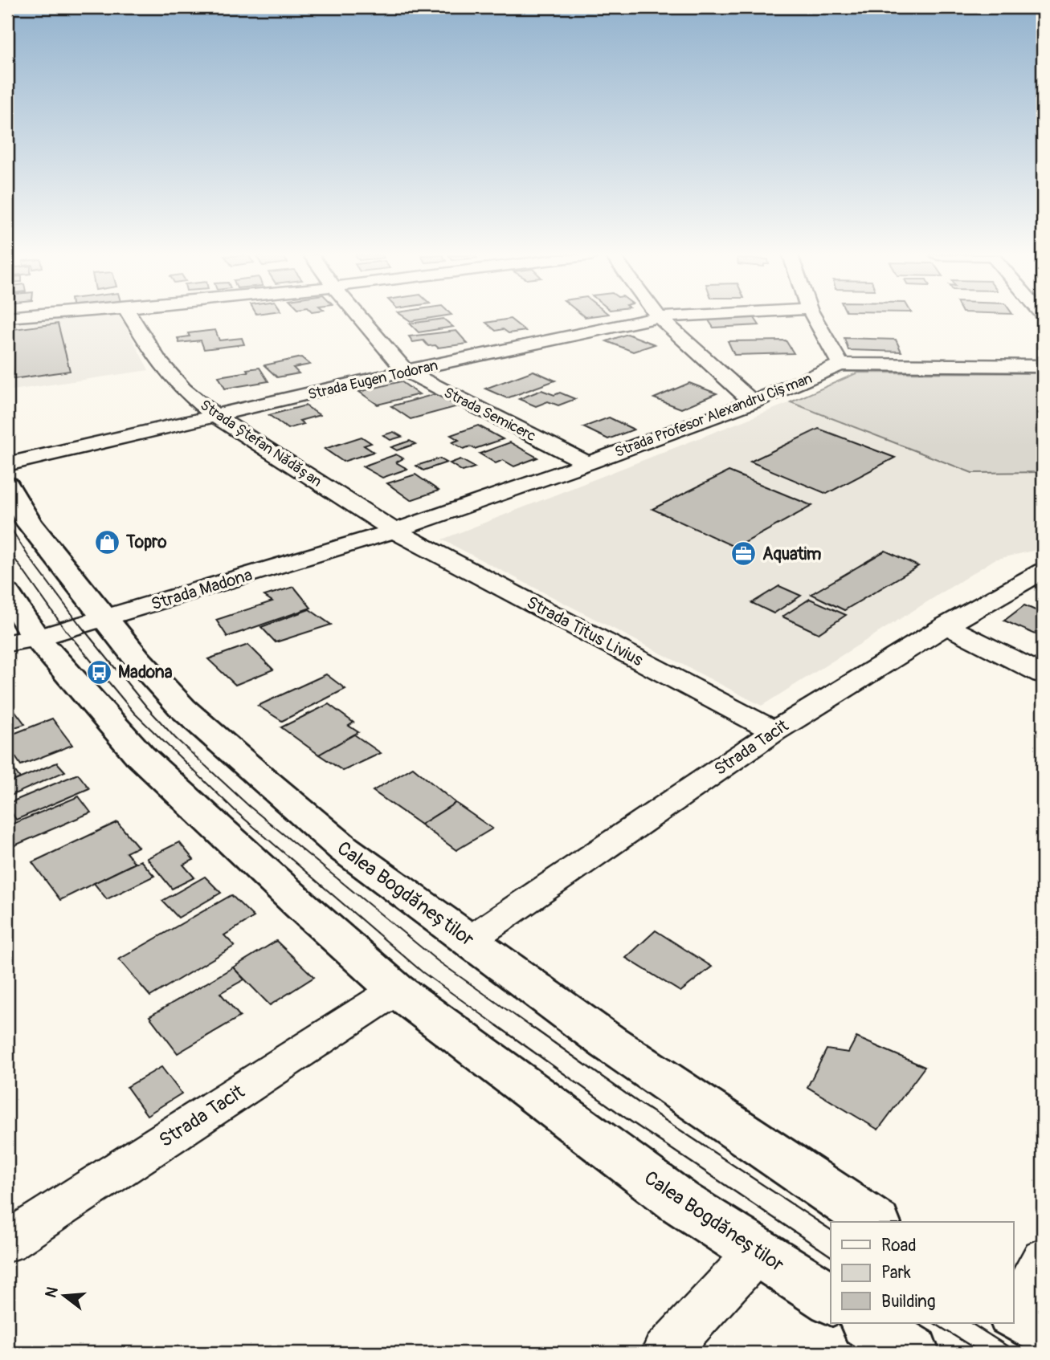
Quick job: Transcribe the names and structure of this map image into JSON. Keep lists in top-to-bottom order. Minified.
{"streets":{"main road":["Calea Bogdăneștilor"],"street":["Strada Eugen Todoran","Strada Semicerc","Strada Profesor Alexandru Cișman","Strada Ștefan Nădășan","Strada Madona","Strada Titus Livius","Strada Tacit"]},"crossings":[["Strada Eugen Todoran","Strada Semicerc"],["Strada Eugen Todoran","Strada Ștefan Nădășan"],["Strada Semicerc","Strada Profesor Alexandru Cișman"],["Strada Profesor Alexandru Cișman","Strada Ștefan Nădășan"],["Strada Profesor Alexandru Cișman","Strada Madona"],["Strada Profesor Alexandru Cișman","Strada Titus Livius"],["Strada Ștefan Nădășan","Strada Madona"],["Strada Ștefan Nădășan","Strada Titus Livius"],["Strada Madona","Strada Titus Livius"],["Strada Madona","Calea Bogdăneștilor"],["Strada Titus Livius","Strada Tacit"],["Strada Tacit","Calea Bogdăneștilor"]],"places":{"shop":["Topro"],"office":["Aquatim"],"bus stop":["Madona"]},"legend":["Road","Park","Building"],"north":"left"}
